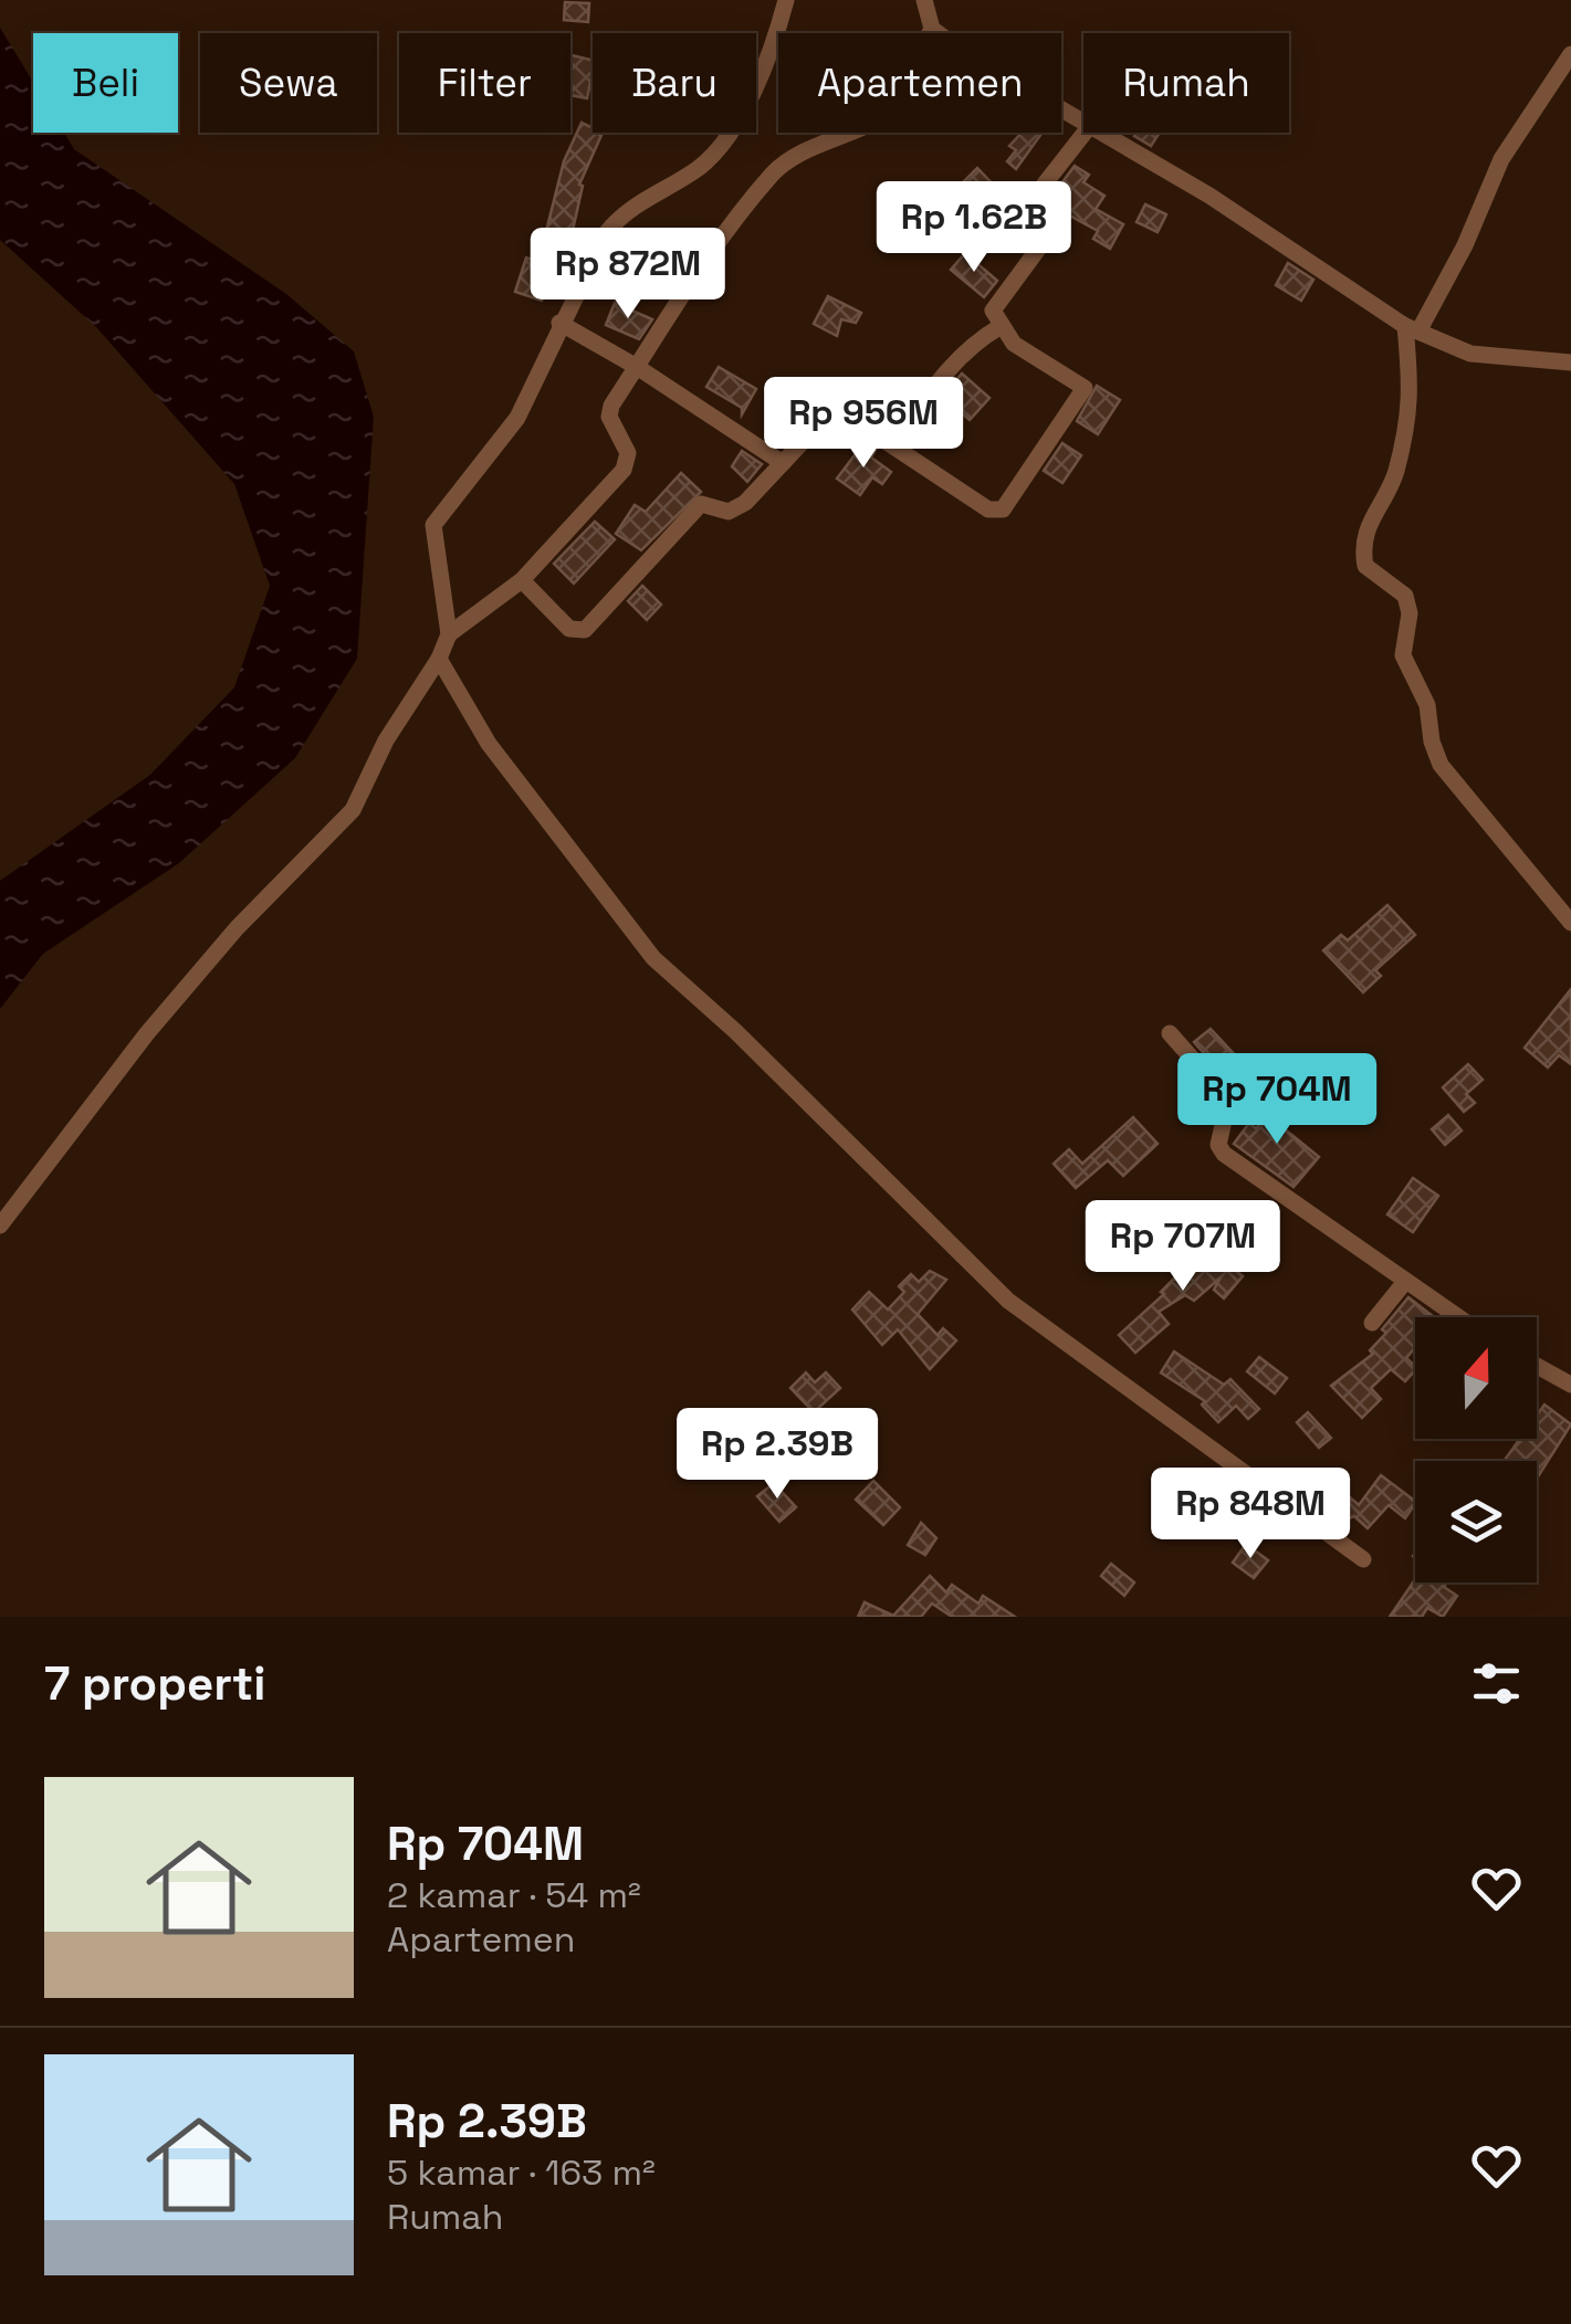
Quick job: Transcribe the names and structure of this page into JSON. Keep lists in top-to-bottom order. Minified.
{"north":"top","page":{"chip":["Beli","Sewa","Filter","Baru","Apartemen","Rumah"],"price":["Rp 1.62B","Rp 872M","Rp 956M","Rp 704M","Rp 707M","Rp 2.39B","Rp 848M"],"heading":"7 properti","list":[{"name":"Rp 704M","note":"2 kamar · 54 m² · Apartemen"},{"name":"Rp 2.39B","note":"5 kamar · 163 m² · Rumah"}]}}
